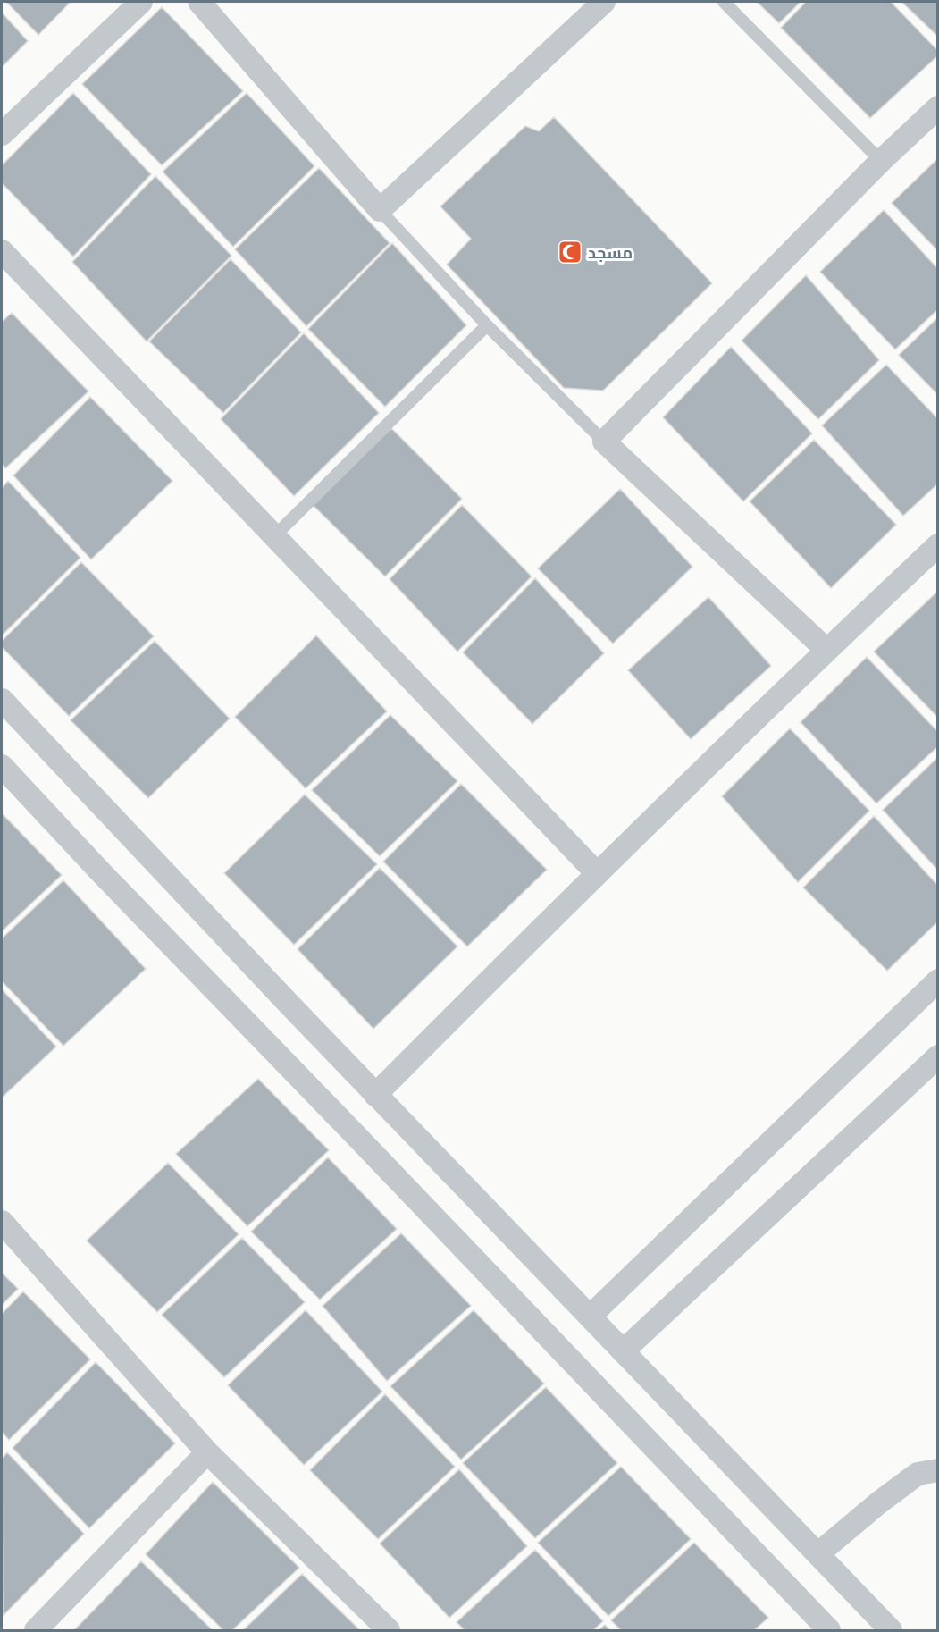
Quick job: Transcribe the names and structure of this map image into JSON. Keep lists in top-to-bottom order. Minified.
{"places":{"mosque":["مسجد"]}}
